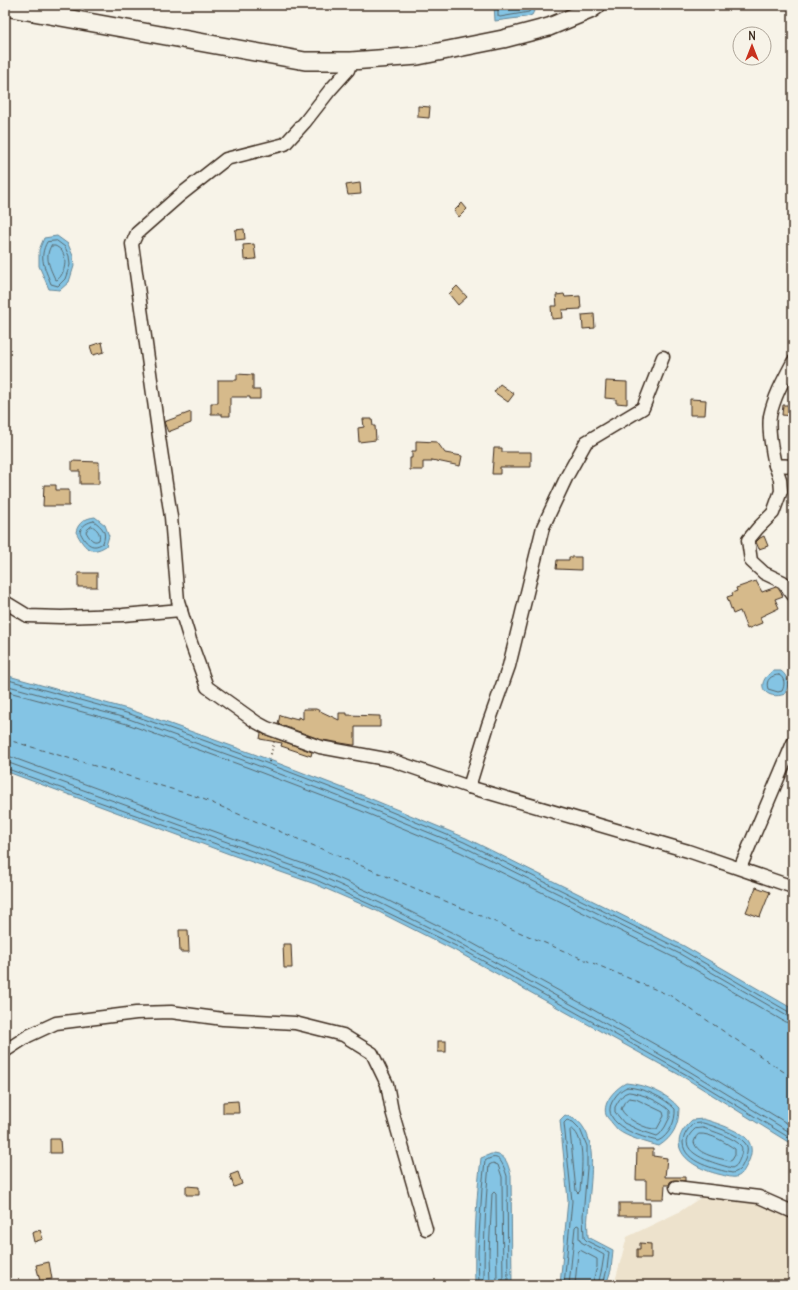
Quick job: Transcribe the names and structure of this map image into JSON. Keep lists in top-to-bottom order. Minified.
{"north":"top"}
